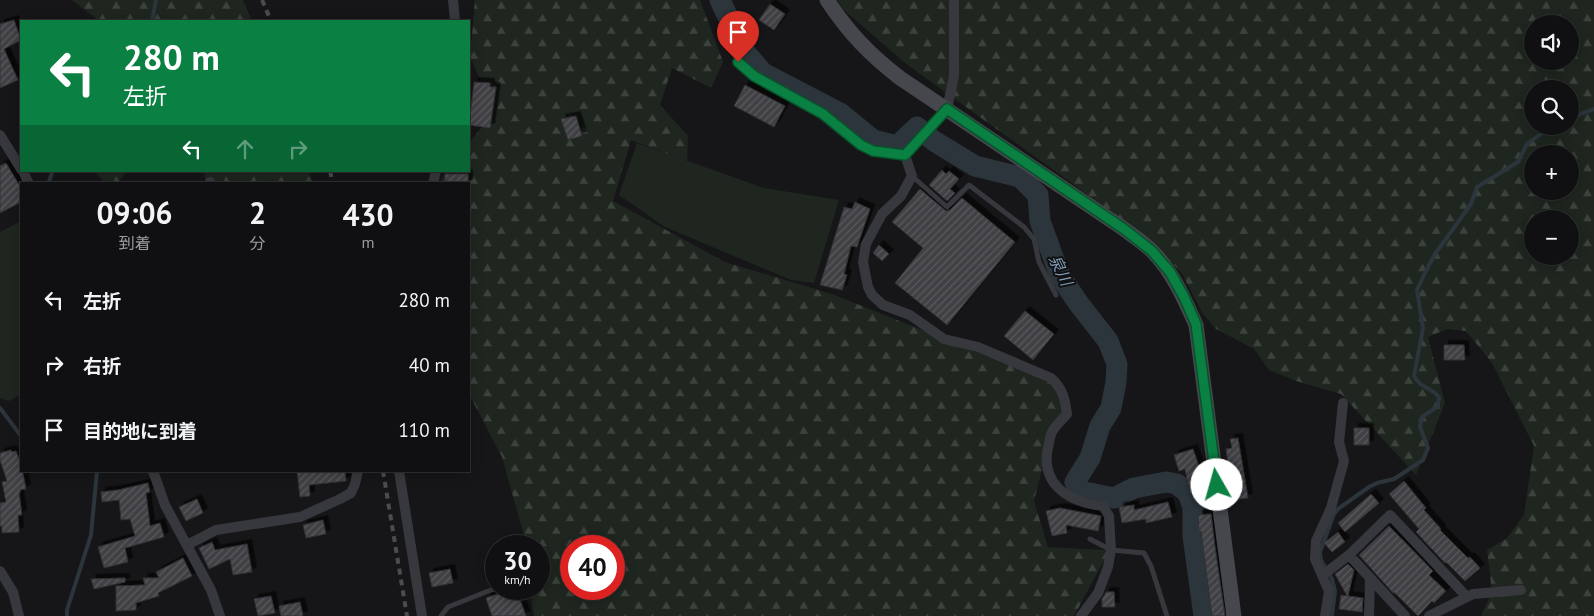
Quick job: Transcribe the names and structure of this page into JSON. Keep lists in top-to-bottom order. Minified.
{"water":["泉川"],"page":{"map_buttons":["+","−"],"turn":["280 m","左折"],"eta":["09:06","到着","2","分","430","m"],"list":[{"name":"左折","value":"280 m"},{"name":"右折","value":"40 m"},{"name":"目的地に到着","value":"110 m"}],"speed":"30 km/h","limit":"40"}}
